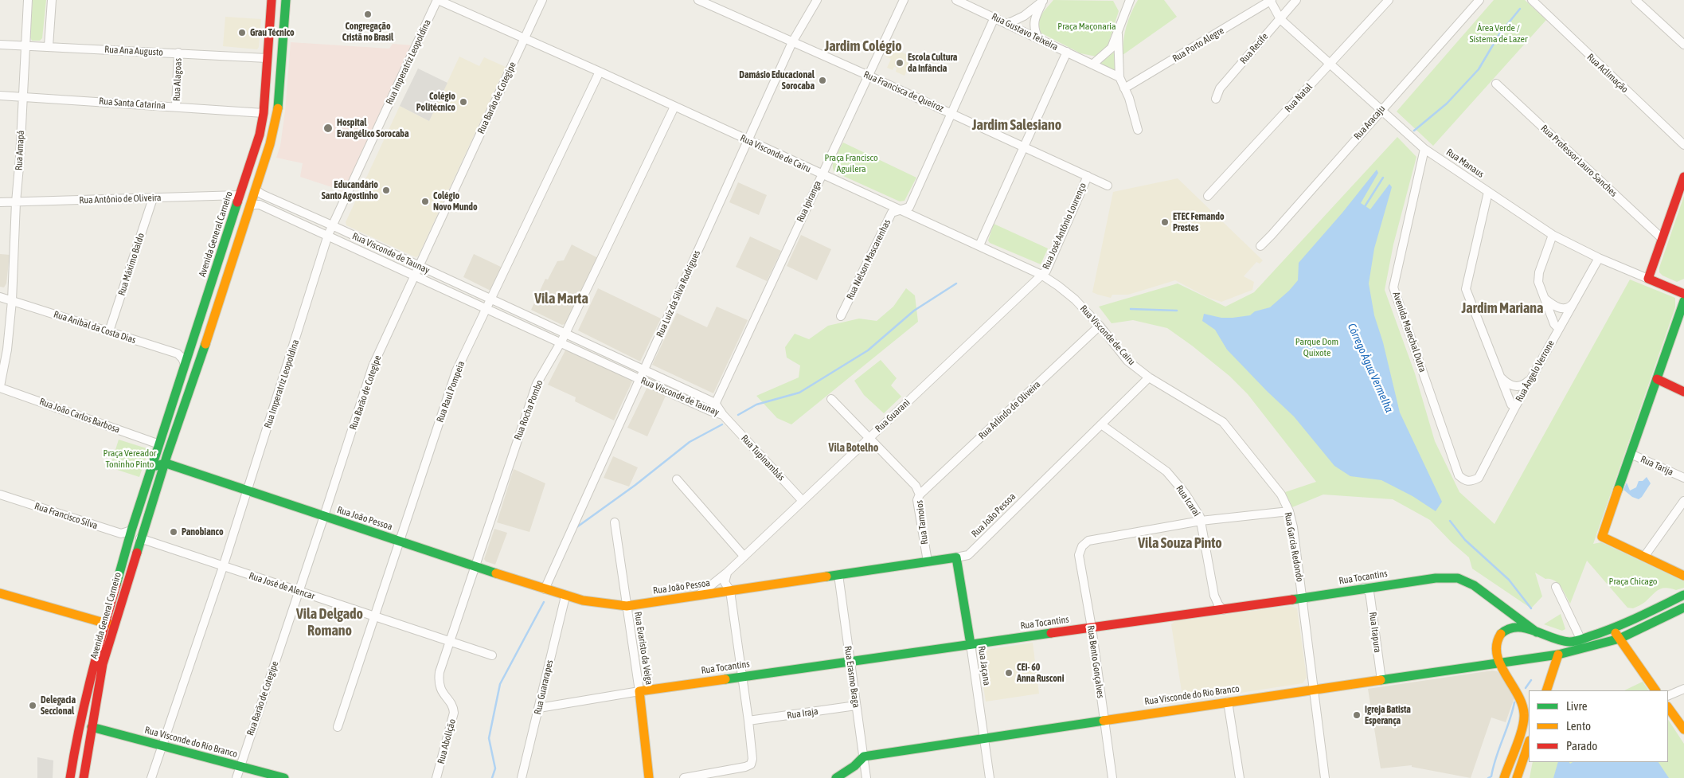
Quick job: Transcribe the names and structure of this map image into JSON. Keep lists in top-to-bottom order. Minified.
{"streets":{"main road":["Rua Manaus","Avenida General Carneiro","Rua João Pessoa","Rua Tocantins","Rua Evaristo da Veiga","Rua Jaçana","Rua Visconde do Rio Branco"],"street":["Rua Gustavo Teixeira","Rua Porto Alegre","Rua Recife","Rua Ana Augusto","Rua Imperatriz Leopoldina","Rua Aclimação","Rua Alagoas","Rua Francisca de Queiroz","Rua Barão de Cotegipe","Rua Natal","Rua Santa Catarina","Rua Aracaju","Rua Amapá","Rua Visconde de Cairu","Rua Professor Lauro Sanches","Rua Antônio de Oliveira","Rua Ipiranga","Rua José Antônio Lourenço","Rua Visconde de Taunay","Rua Nelson Mascarenhas","Rua Máximo Baldo","Rua Luiz da Silva Rodrigues","Rua Anibal da Costa Dias","Avenida Marechal Dutra","Rua Ângelo Verrone","Rua Raul Pompeia","Rua Rocha Pombo","Rua Arlindo de Oliveira","Rua João Carlos Barbosa","Rua Guarani","Rua Tupinambás","Rua Tarija","Rua Icaraí","Rua Francisco Silva","Rua Tamoios","Rua Garcia Redondo","Rua José de Alencar","Rua Itapura","Rua Bento Gonçalves","Rua Erasmo Braga","Rua Guararapes","Rua Iraja","Rua Abolição"]},"crossings":[["Rua Gustavo Teixeira","Rua Nelson Mascarenhas"],["Rua Porto Alegre","Rua Manaus"],["Rua Recife","Rua Manaus"],["Rua Ana Augusto","Rua Alagoas"],["Rua Ana Augusto","Rua Amapá"],["Rua Ana Augusto","Avenida General Carneiro"],["Rua Imperatriz Leopoldina","Rua Visconde de Cairu"],["Rua Imperatriz Leopoldina","Rua Visconde de Taunay"],["Rua Imperatriz Leopoldina","Rua João Pessoa"],["Rua Imperatriz Leopoldina","Rua José de Alencar"],["Rua Imperatriz Leopoldina","Rua Visconde do Rio Branco"],["Rua Alagoas","Rua Santa Catarina"],["Rua Francisca de Queiroz","Rua Ipiranga"],["Rua Francisca de Queiroz","Rua José Antônio Lourenço"],["Rua Francisca de Queiroz","Rua Nelson Mascarenhas"],["Rua Francisca de Queiroz","Rua Luiz da Silva Rodrigues"],["Rua Barão de Cotegipe","Rua Visconde de Cairu"],["Rua Barão de Cotegipe","Rua Visconde de Taunay"],["Rua Barão de Cotegipe","Rua João Pessoa"],["Rua Barão de Cotegipe","Rua José de Alencar"],["Rua Barão de Cotegipe","Rua Visconde do Rio Branco"],["Rua Natal","Rua Manaus"],["Rua Santa Catarina","Rua Amapá"],["Rua Santa Catarina","Avenida General Carneiro"],["Rua Aracaju","Rua Manaus"],["Rua Amapá","Rua Antônio de Oliveira"],["Rua Amapá","Rua Anibal da Costa Dias"],["Rua Amapá","Rua João Carlos Barbosa"],["Rua Visconde de Cairu","Rua Ipiranga"],["Rua Visconde de Cairu","Rua José Antônio Lourenço"],["Rua Visconde de Cairu","Rua Nelson Mascarenhas"],["Rua Visconde de Cairu","Rua Luiz da Silva Rodrigues"],["Rua Visconde de Cairu","Rua Raul Pompeia"],["Rua Visconde de Cairu","Rua Rocha Pombo"],["Rua Visconde de Cairu","Rua Arlindo de Oliveira"],["Rua Visconde de Cairu","Rua Guarani"],["Rua Visconde de Cairu","Rua João Pessoa"],["Rua Visconde de Cairu","Rua Garcia Redondo"],["Rua Manaus","Avenida Marechal Dutra"],["Rua Manaus","Rua Ângelo Verrone"],["Rua Antônio de Oliveira","Avenida General Carneiro"],["Rua Antônio de Oliveira","Rua Máximo Baldo"],["Rua Ipiranga","Rua Visconde de Taunay"],["Rua José Antônio Lourenço","Rua Guarani"],["Avenida General Carneiro","Rua Visconde de Taunay"],["Avenida General Carneiro","Rua Anibal da Costa Dias"],["Avenida General Carneiro","Rua João Carlos Barbosa"],["Avenida General Carneiro","Rua João Pessoa"],["Avenida General Carneiro","Rua Francisco Silva"],["Avenida General Carneiro","Rua José de Alencar"],["Avenida General Carneiro","Rua Visconde do Rio Branco"],["Rua Visconde de Taunay","Rua Luiz da Silva Rodrigues"],["Rua Visconde de Taunay","Rua Raul Pompeia"],["Rua Visconde de Taunay","Rua Rocha Pombo"],["Rua Visconde de Taunay","Rua Tupinambás"],["Rua Máximo Baldo","Rua Anibal da Costa Dias"],["Rua Luiz da Silva Rodrigues","Rua João Pessoa"],["Avenida Marechal Dutra","Rua Ângelo Verrone"],["Rua Raul Pompeia","Rua João Pessoa"],["Rua Raul Pompeia","Rua José de Alencar"],["Rua Rocha Pombo","Rua João Pessoa"],["Rua Rocha Pombo","Rua José de Alencar"],["Rua Rocha Pombo","Rua Abolição"],["Rua Arlindo de Oliveira","Rua Tamoios"],["Rua Guarani","Rua Tupinambás"],["Rua Guarani","Rua João Pessoa"],["Rua Guarani","Rua Tamoios"],["Rua Icaraí","Rua João Pessoa"],["Rua Icaraí","Rua Tocantins"],["Rua Icaraí","Rua Bento Gonçalves"],["Rua João Pessoa","Rua Tamoios"],["Rua João Pessoa","Rua Garcia Redondo"],["Rua João Pessoa","Rua Evaristo da Veiga"],["Rua João Pessoa","Rua Jaçana"],["Rua João Pessoa","Rua Erasmo Braga"],["Rua João Pessoa","Rua Guararapes"],["Rua Garcia Redondo","Rua Tocantins"],["Rua Garcia Redondo","Rua Visconde do Rio Branco"],["Rua Tocantins","Rua Itapura"],["Rua Tocantins","Rua Evaristo da Veiga"],["Rua Tocantins","Rua Bento Gonçalves"],["Rua Tocantins","Rua Jaçana"],["Rua Tocantins","Rua Erasmo Braga"],["Rua Tocantins","Rua Guararapes"],["Rua Itapura","Rua Visconde do Rio Branco"],["Rua Bento Gonçalves","Rua Visconde do Rio Branco"],["Rua Jaçana","Rua Visconde do Rio Branco"],["Rua Erasmo Braga","Rua Visconde do Rio Branco"],["Rua Erasmo Braga","Rua Iraja"]],"districts":["Jardim Colégio","Jardim Salesiano","Vila Marta","Jardim Mariana","Vila Botelho","Vila Souza Pinto","Vila Delgado Romano"],"water":["Córrego Àgua Vermelha"],"parks":["Praça Maçonaria","Área Verde / Sistema de Lazer","Praça Francisco Aguilera","Parque Dom Quixote","Praça Vereador Toninho Pinto","Praça Chicago"],"places":["Congregação Cristã no Brasil","Grau Técnico","Escola Cultura da Infância","Damásio Educacional Sorocaba","Colégio Politécnico","Hospital Evangélico Sorocaba","Educandário Santo Agostinho","Colégio Novo Mundo","ETEC Fernando Prestes","Panobianco","CEI- 60 Anna Rusconi","Delegacia Seccional","Igreja Batista Esperança"],"legend":["Livre","Lento","Parado"]}
